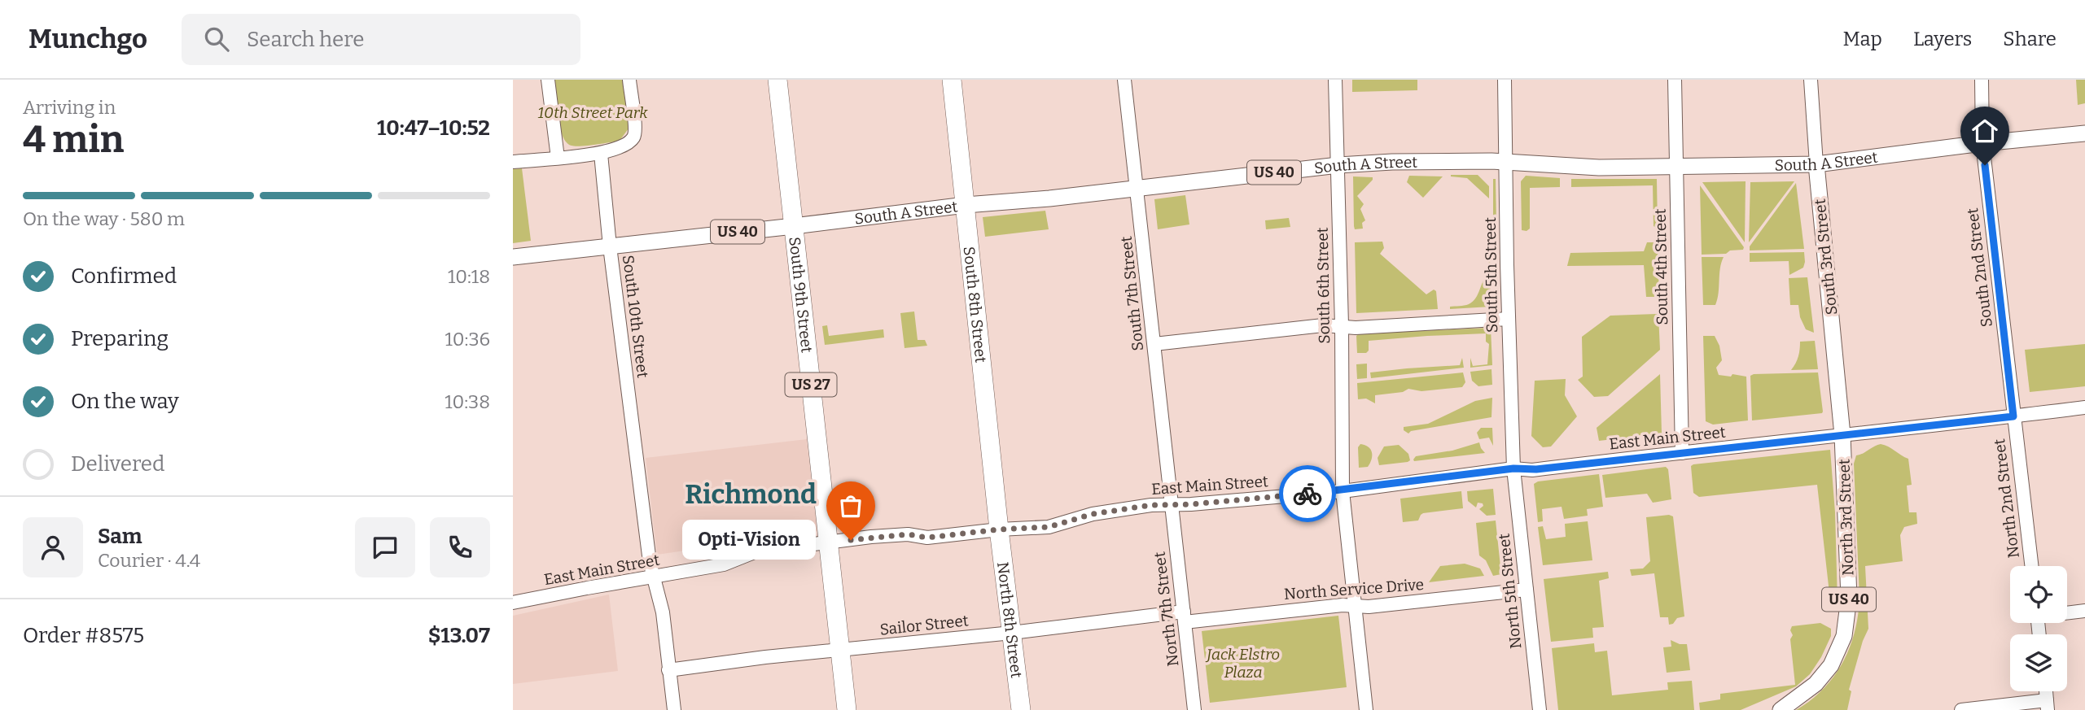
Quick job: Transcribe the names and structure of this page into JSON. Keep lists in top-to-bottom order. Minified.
{"streets":{"highway":["South 9th Street","South 8th Street","US 27","North 8th Street"],"main road":["South A Street","US 40","South 3rd Street","North 3rd Street"],"street":["South 4th Street","South 2nd Street","South 5th Street","South 6th Street","South 7th Street","South 10th Street","East Main Street","North 2nd Street","North Service Drive","North 5th Street","North 7th Street","Sailor Street"]},"crossings":[["South A Street","South 3rd Street"],["South A Street","South 4th Street"],["South A Street","South 2nd Street"],["South A Street","South 5th Street"],["South A Street","South 6th Street"],["South A Street","South 7th Street"],["South A Street","South 9th Street"],["South A Street","South 8th Street"],["South A Street","South 10th Street"],["South 3rd Street","East Main Street"],["South 3rd Street","North 3rd Street"],["South 4th Street","East Main Street"],["South 2nd Street","East Main Street"],["South 2nd Street","North 2nd Street"],["South 5th Street","East Main Street"],["South 5th Street","North 5th Street"],["South 6th Street","East Main Street"],["South 6th Street","North Service Drive"],["South 7th Street","East Main Street"],["South 7th Street","North 7th Street"],["South 9th Street","US 27"],["South 9th Street","East Main Street"],["South 8th Street","East Main Street"],["South 8th Street","North 8th Street"],["South 10th Street","East Main Street"],["South 10th Street","Sailor Street"],["US 27","East Main Street"],["US 27","Sailor Street"],["East Main Street","North 2nd Street"],["East Main Street","North 3rd Street"],["East Main Street","North 5th Street"],["East Main Street","North 7th Street"],["East Main Street","North 8th Street"],["North Service Drive","North 5th Street"],["North Service Drive","North 7th Street"],["North Service Drive","Sailor Street"],["North 7th Street","Sailor Street"],["North 8th Street","Sailor Street"]],"districts":["Richmond"],"parks":["10th Street Park","Jack Elstro Plaza"],"places":["Opti-Vision"],"page":{"header":"Munchgo","search":"Search here","nav":["Map","Layers","Share"],"heading":["4 min","Arriving in","10:47–10:52"],"panel":["Sam","Courier · 4.4","Order #8575","$13.07"],"bar":"On the way · 580 m","list":[["Confirmed","10:18"],["Preparing","10:36"],["On the way","10:38"],"Delivered"],"bubble":"Opti-Vision"}}
